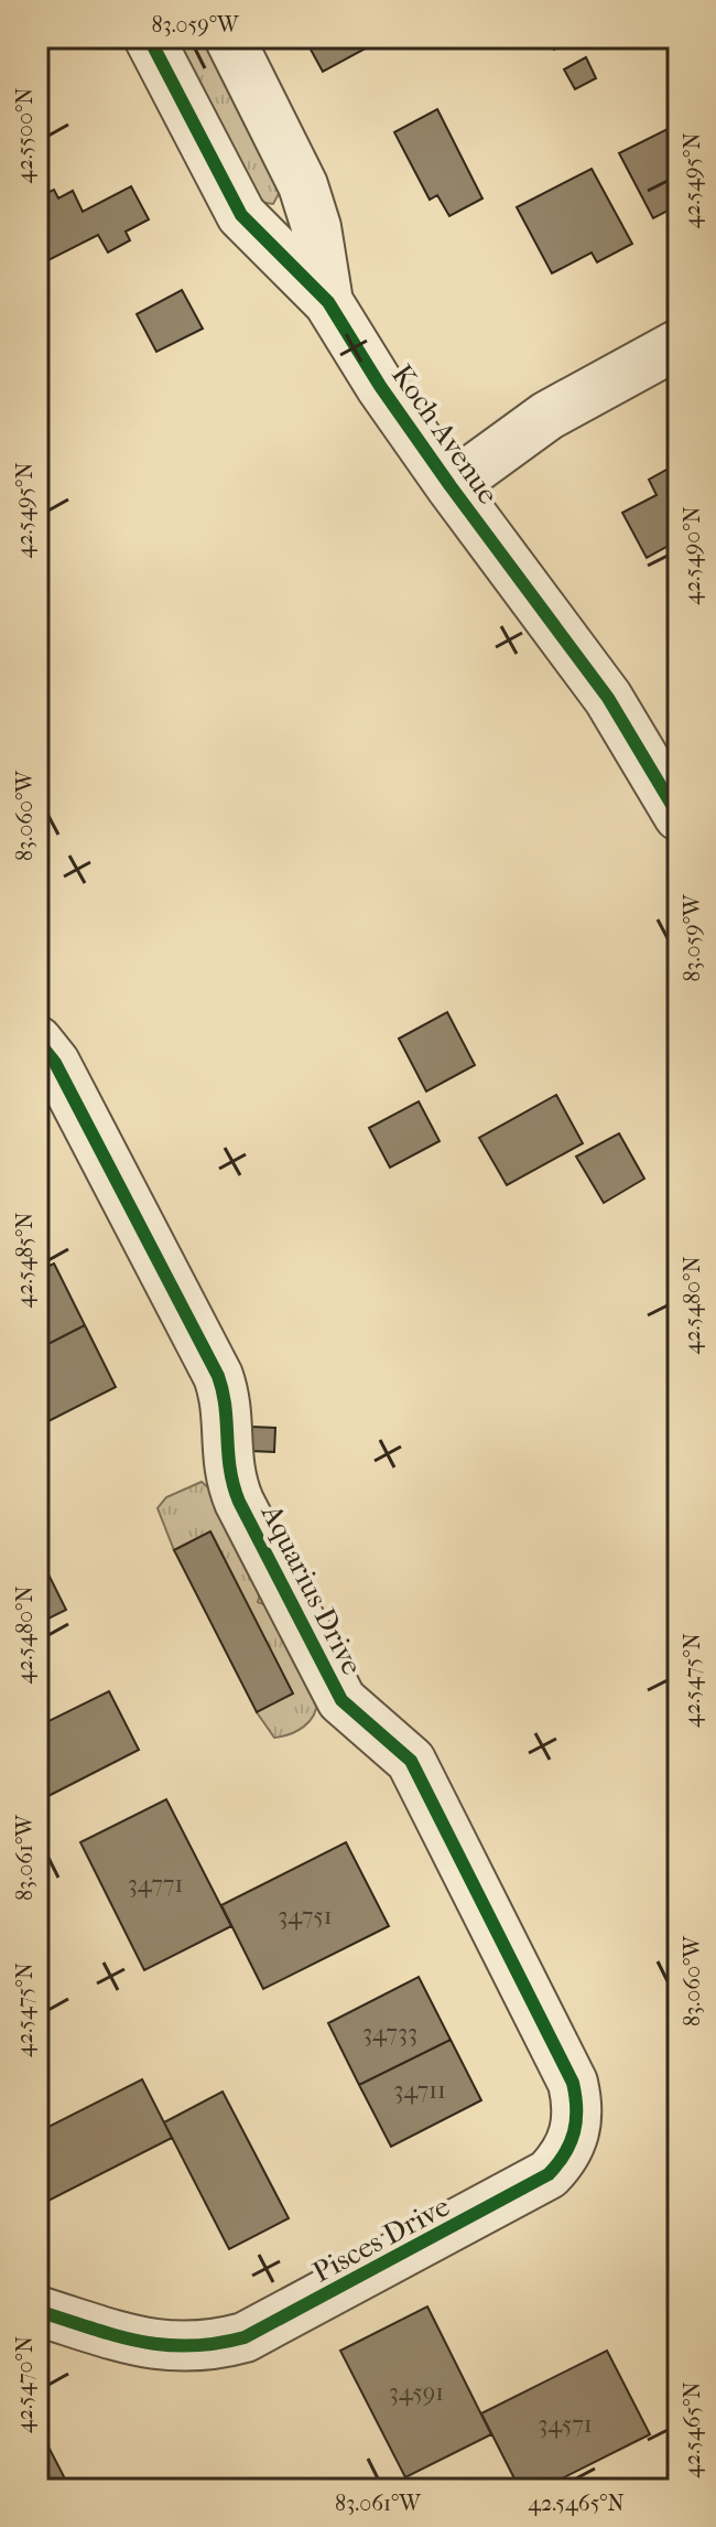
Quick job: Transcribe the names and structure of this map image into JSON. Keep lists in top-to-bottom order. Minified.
{"streets":{"street":["Koch Avenue","Aquarius Drive","Pisces Drive"]},"crossings":[["Aquarius Drive","Pisces Drive"]],"house_numbers":["34771","34751","34733","34711","34591","34571"],"coordinates":["83.059°W","42.5500°N","42.5495°N","42.5490°N","83.060°W","42.5485°N","42.5480°N","42.5475°N","83.061°W","42.5470°N","42.5465°N"]}
